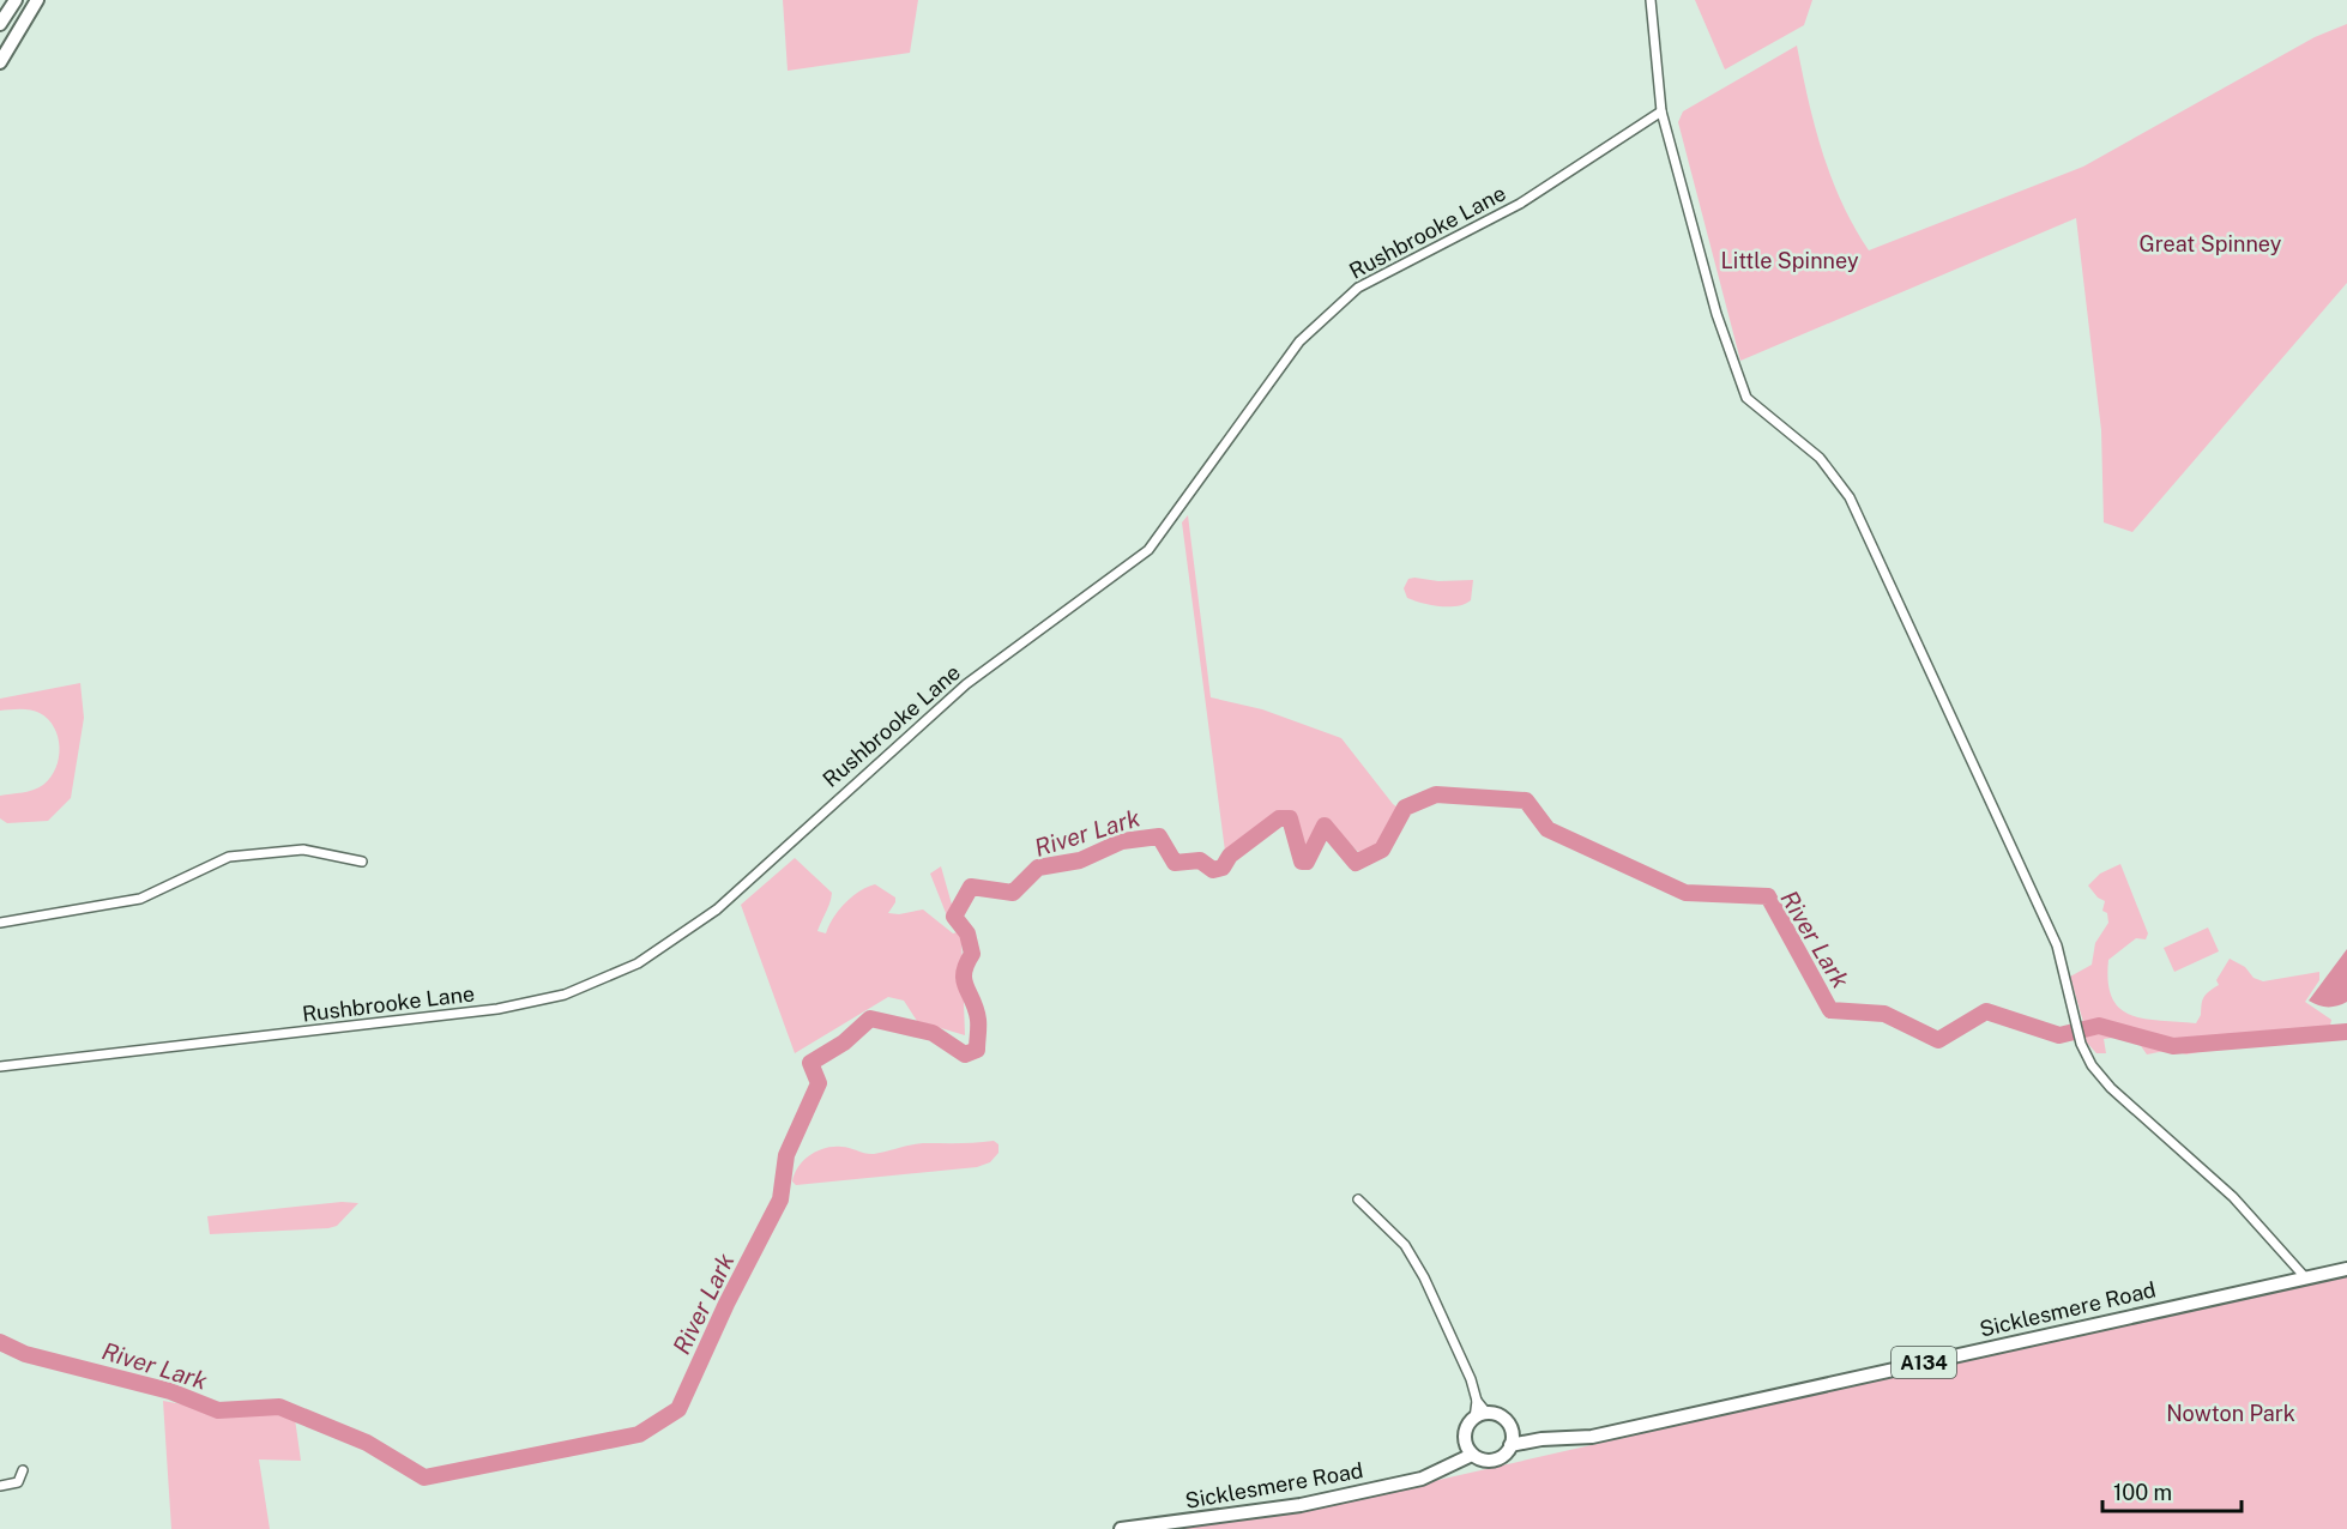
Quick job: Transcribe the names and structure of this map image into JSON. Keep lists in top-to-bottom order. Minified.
{"streets":{"highway":["Sicklesmere Road","A134"],"street":["Rushbrooke Lane"]},"crossings":[["Sicklesmere Road","A134"]],"water":["River Lark"],"parks":["Great Spinney","Little Spinney","Nowton Park"],"scale_bar":"100 m"}
